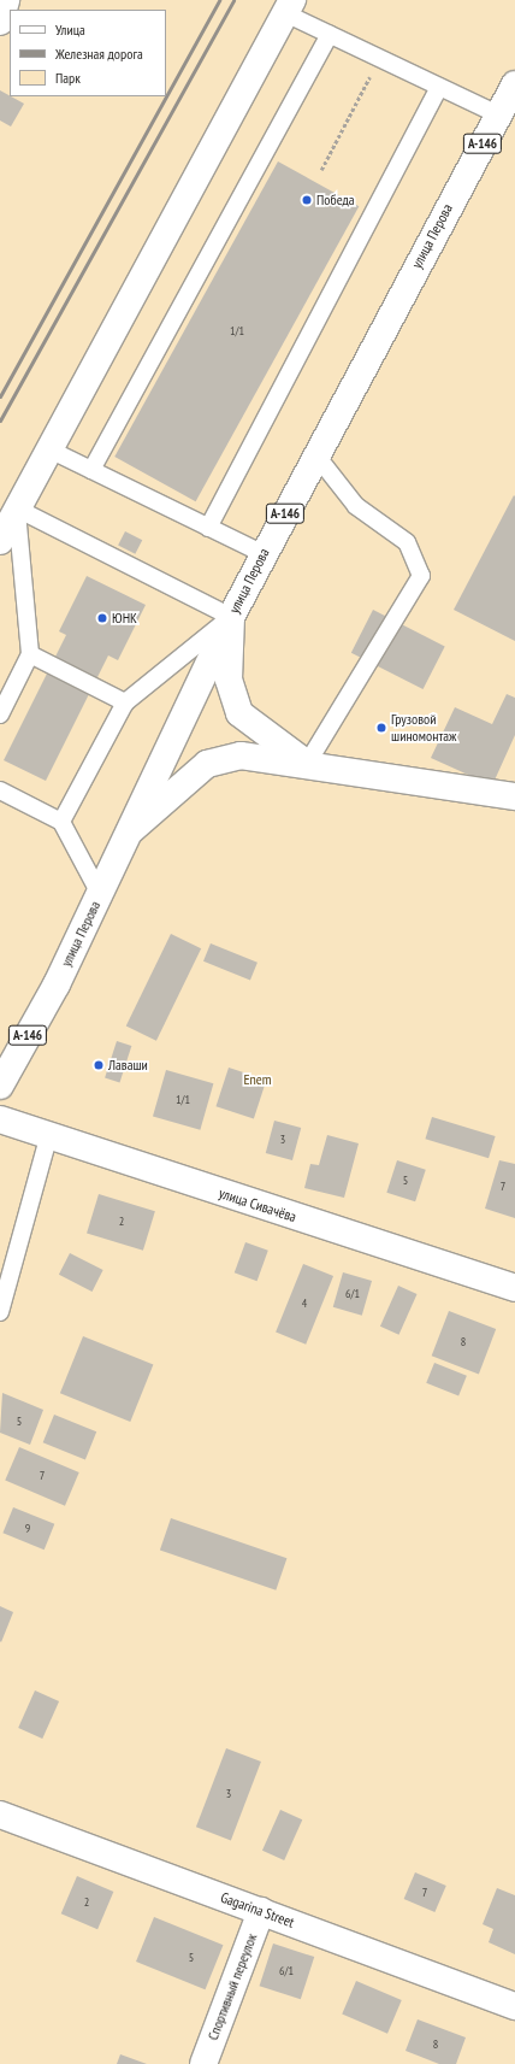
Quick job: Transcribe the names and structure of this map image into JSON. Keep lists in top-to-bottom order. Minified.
{"streets":{"main road":["А-146","улица Перова","улица Сивачёва","Gagarina Street","Спортивный переулок"]},"crossings":[["Gagarina Street","Спортивный переулок"]],"parks":["Enem"],"places":["Победа","ЮНК","Грузовой шиномонтаж","Лаваши"],"house_numbers":["1/1","1/1","3","5","7","2","6/1","4","8","5","7","9","3","7","2","5","6/1","8"],"legend":["Улица","Железная дорога","Парк"]}
